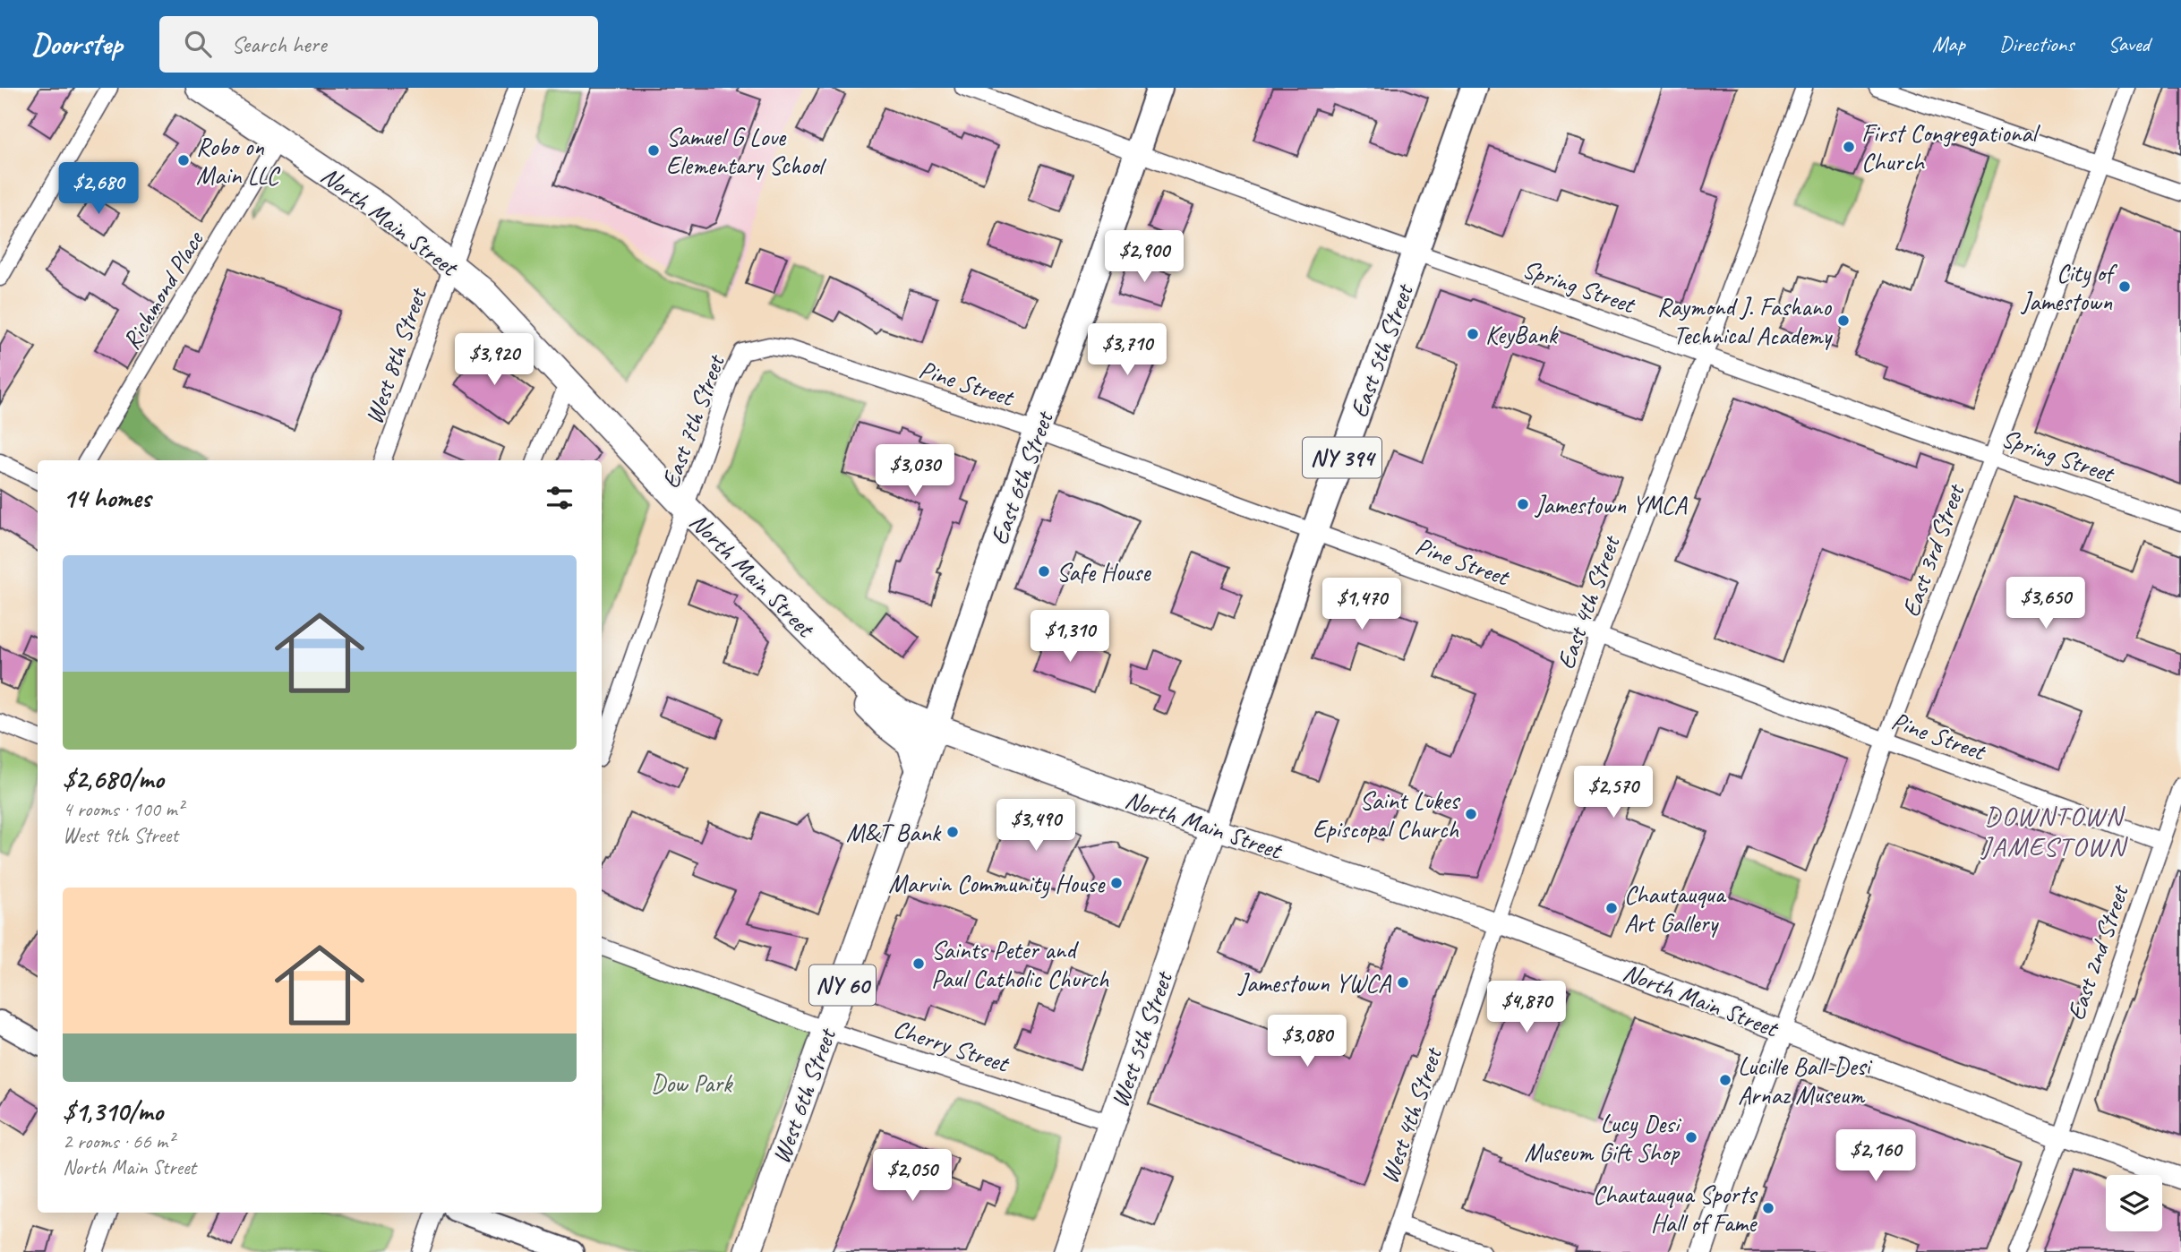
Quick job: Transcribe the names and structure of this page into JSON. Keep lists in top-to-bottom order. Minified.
{"streets":{"highway":["North Main Street","NY 60","West 5th Street","West 6th Street"],"main road":["East 5th Street","NY 394","East 6th Street"],"street":["Spring Street","Richmond Place","West 8th Street","Pine Street","East 7th Street","East 3rd Street","East 4th Street","East 2nd Street","Cherry Street","West 4th Street"]},"crossings":[["North Main Street","Richmond Place"],["North Main Street","East 5th Street"],["North Main Street","West 8th Street"],["North Main Street","East 7th Street"],["North Main Street","East 6th Street"],["North Main Street","East 3rd Street"],["North Main Street","East 4th Street"],["North Main Street","East 2nd Street"],["North Main Street","West 5th Street"],["North Main Street","West 6th Street"],["North Main Street","West 4th Street"],["Spring Street","East 5th Street"],["Spring Street","East 6th Street"],["Spring Street","East 3rd Street"],["Spring Street","East 4th Street"],["East 5th Street","Pine Street"],["East 5th Street","West 5th Street"],["Pine Street","East 7th Street"],["Pine Street","East 6th Street"],["Pine Street","East 3rd Street"],["Pine Street","East 4th Street"],["Pine Street","East 2nd Street"],["East 6th Street","West 6th Street"],["East 4th Street","West 4th Street"],["West 5th Street","Cherry Street"],["Cherry Street","West 6th Street"]],"districts":["DOWNTOWN JAMESTOWN"],"parks":["Dow Park"],"places":["First Congregational Church","Samuel G Love Elementary School","Robo on Main LLC","City of Jamestown","Raymond J. Fashano Technical Academy","KeyBank","Jamestown YMCA","Safe House","Saint Lukes Episcopal Church","M&T Bank","Marvin Community House","Chautauqua Art Gallery","Saints Peter and Paul Catholic Church","Jamestown YWCA","Lucille Ball-Desi Arnaz Museum","Lucy Desi Museum Gift Shop","Chautauqua Sports Hall of Fame"],"page":{"header":"Doorstep","search":"Search here","nav":["Map","Directions","Saved"],"price":["$2,680","$2,900","$3,710","$3,920","$3,030","$3,650","$1,470","$1,310","$2,570","$3,490","$4,870","$3,080","$2,160","$2,050"],"heading":"14 homes","list":[{"name":"$2,680/mo","note":"4 rooms · 100 m² · West 9th Street"},{"name":"$1,310/mo","note":"2 rooms · 66 m² · North Main Street"}]}}
